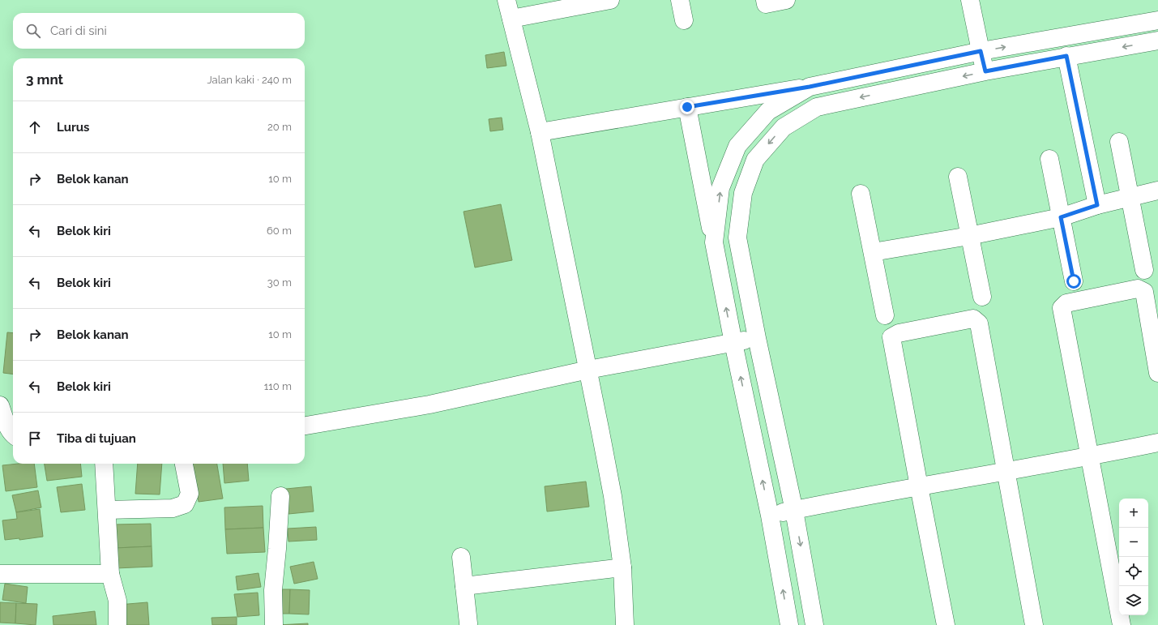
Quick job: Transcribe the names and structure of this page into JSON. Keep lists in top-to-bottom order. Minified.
{"page":{"search":"Cari di sini","heading":["3 mnt","Jalan kaki · 240 m"],"list":[["Lurus","20 m"],["Belok kanan","10 m"],["Belok kiri","60 m"],["Belok kiri","30 m"],["Belok kanan","10 m"],["Belok kiri","110 m"],"Tiba di tujuan"],"map_buttons":["+","−"]}}
